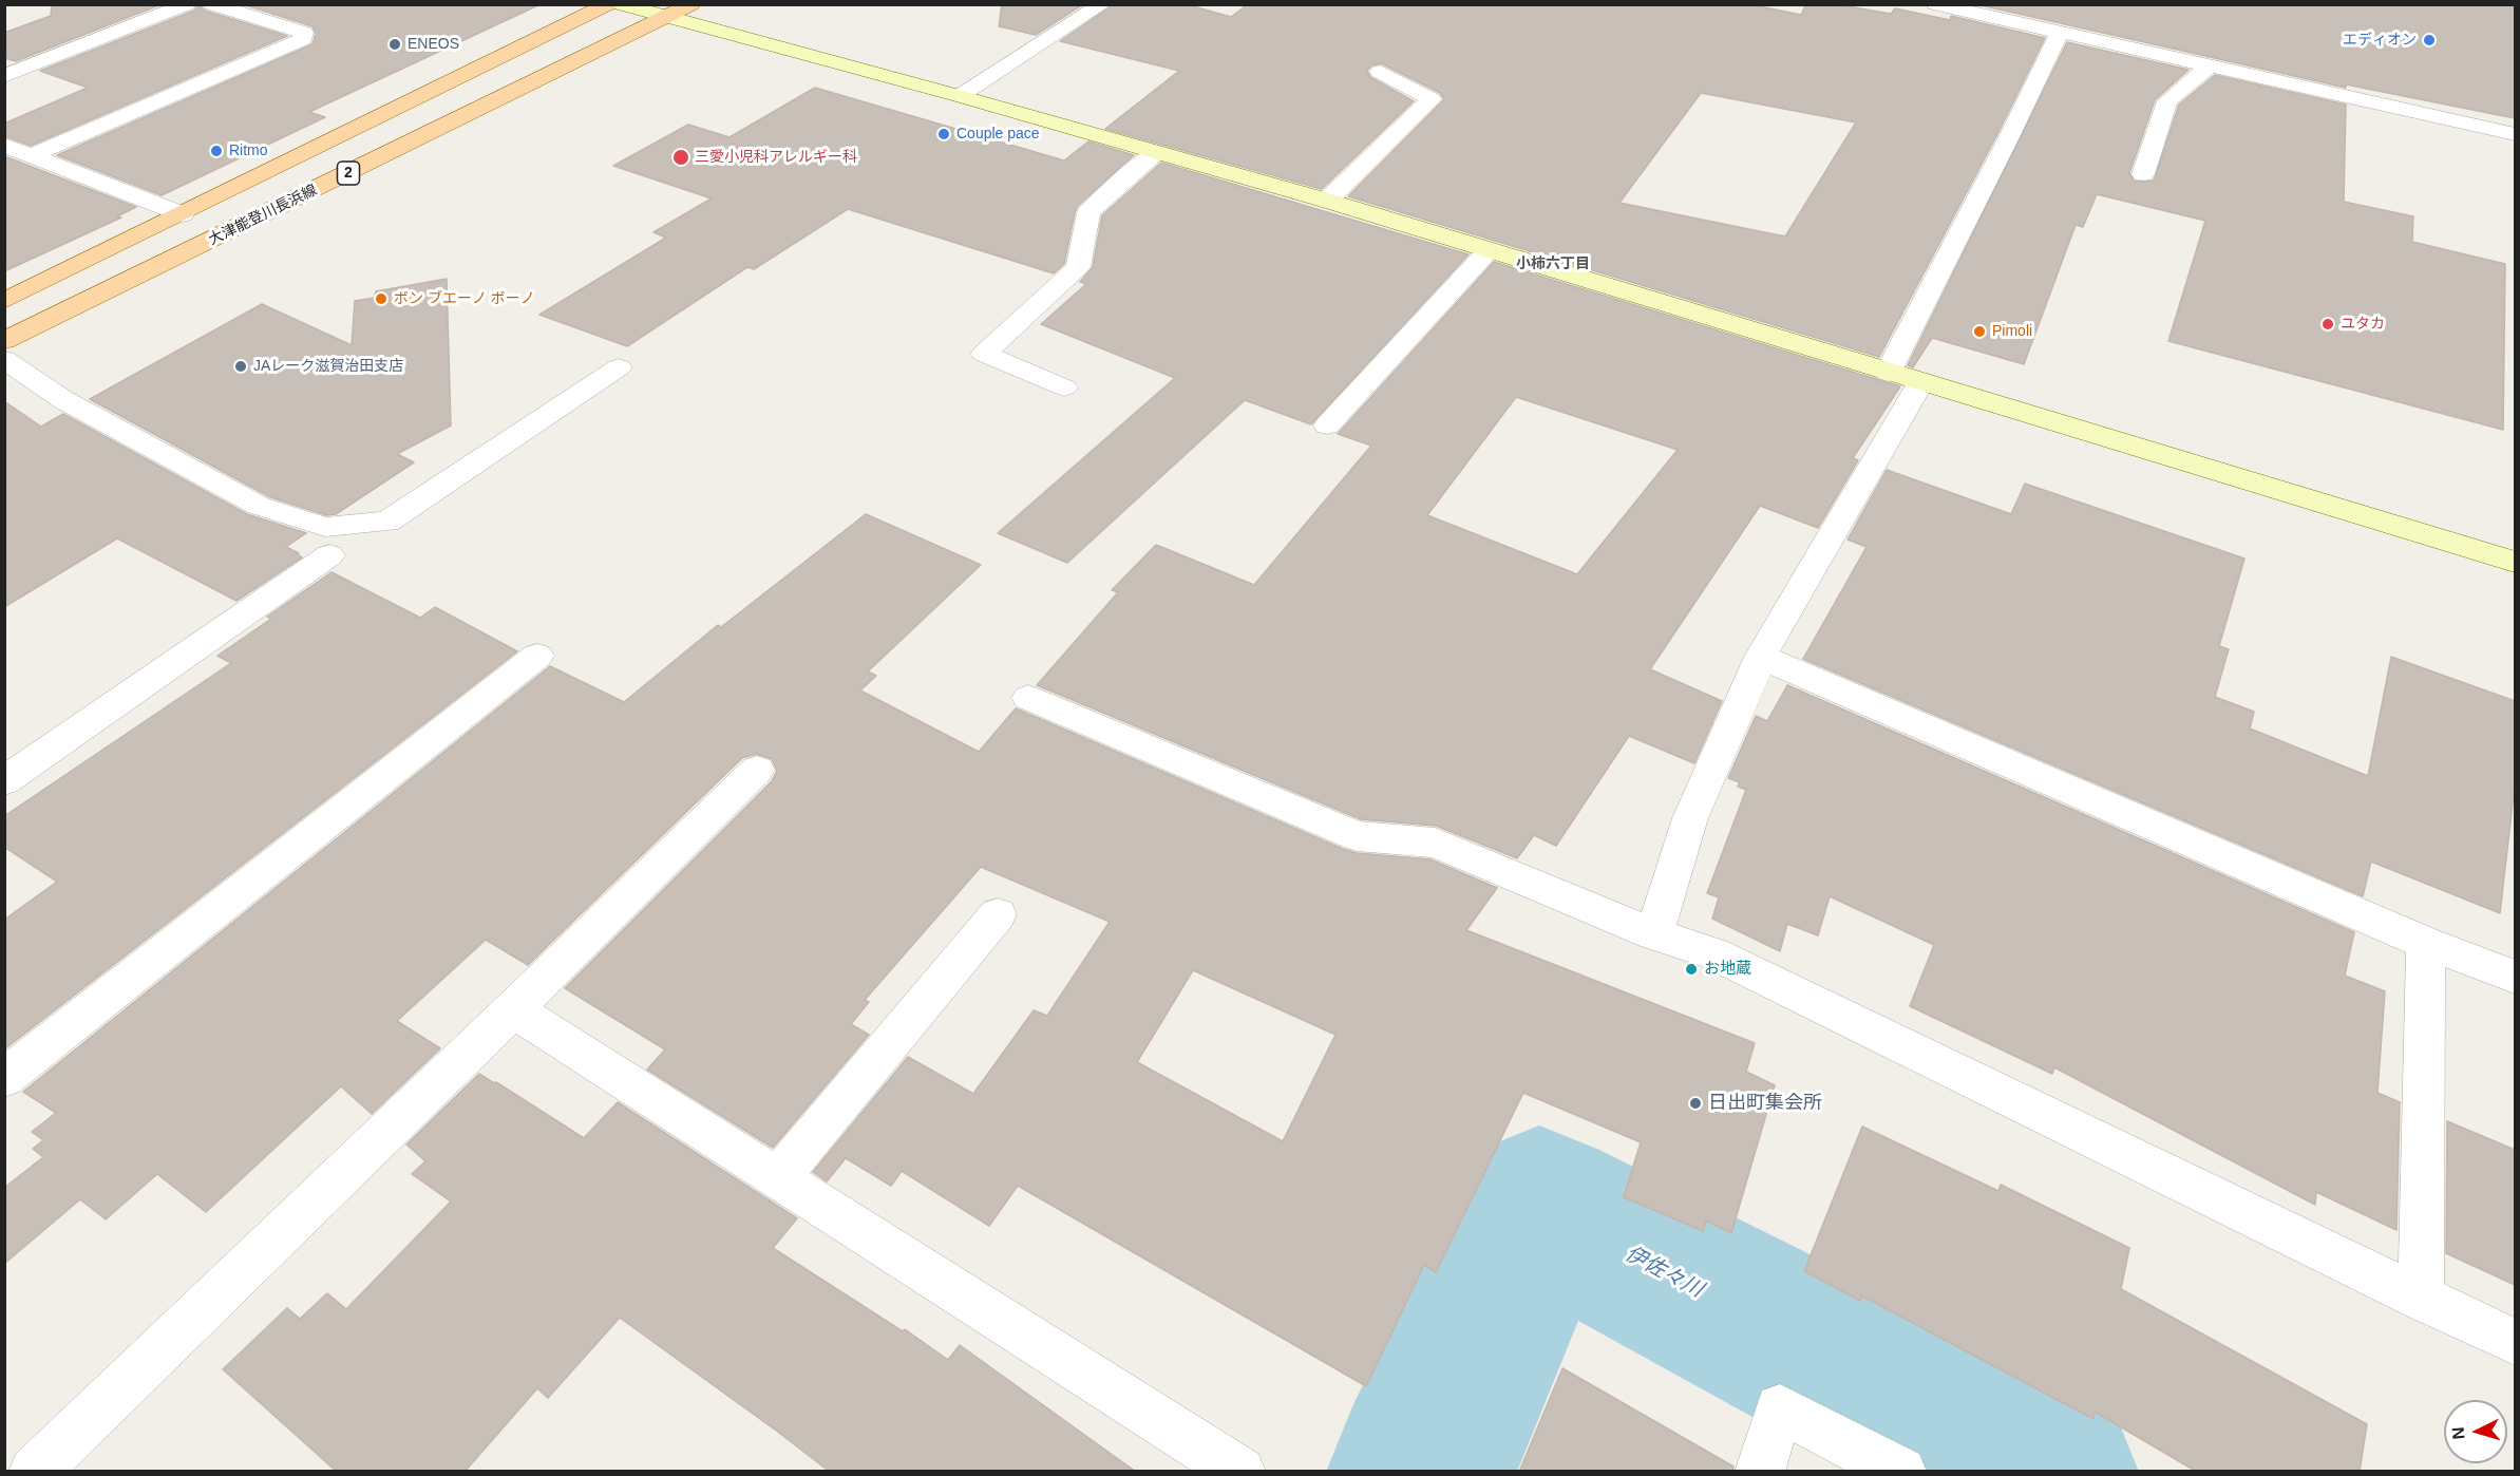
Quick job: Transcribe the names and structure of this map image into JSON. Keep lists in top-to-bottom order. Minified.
{"streets":{"main road":["2","大津能登川長浜線"]},"districts":["小柿六丁目"],"water":["伊佐々川"],"places":["エディオン","ENEOS","Couple pace","Ritmo","三愛小児科アレルギー科","ボン ブエーノ ボーノ","ユタカ","Pimoli","JAレーク滋賀治田支店","お地蔵","日出町集会所"],"north":"left"}
